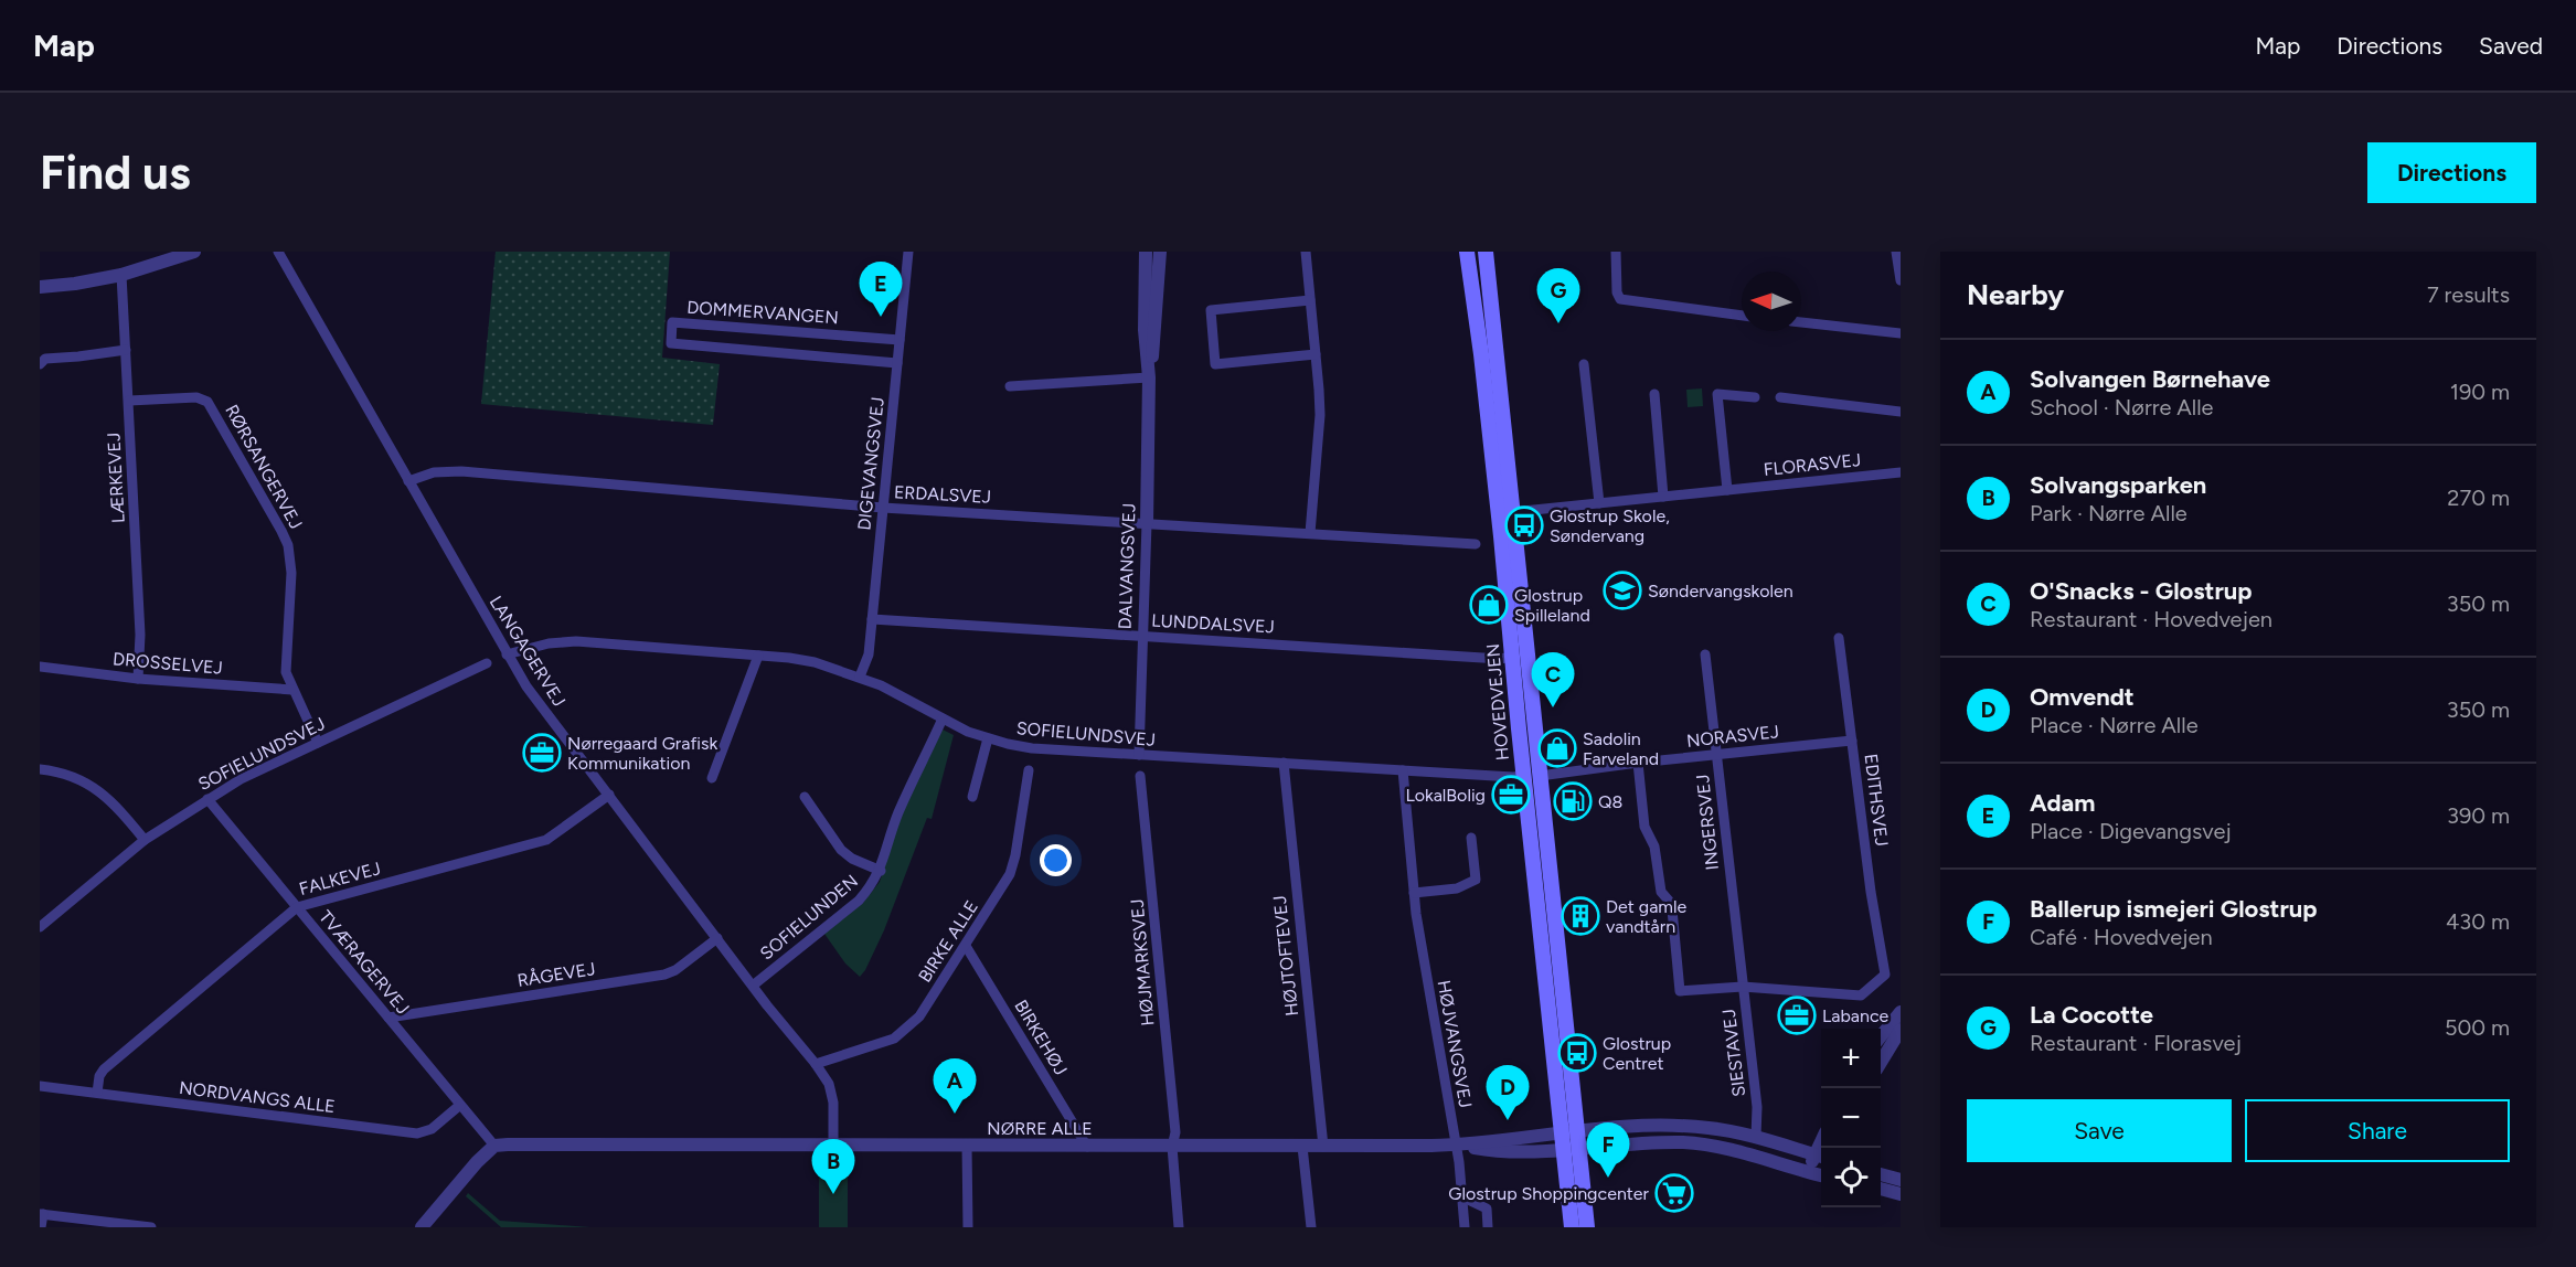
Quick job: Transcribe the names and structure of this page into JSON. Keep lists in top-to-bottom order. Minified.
{"streets":{"main road":["HOVEDVEJEN"],"street":["DOMMERVANGEN","DIGEVANGSVEJ","FLORASVEJ","RØRSANGERVEJ","LÆRKEVEJ","ERDALSVEJ","DALVANGSVEJ","LUNDDALSVEJ","LANGAGERVEJ","DROSSELVEJ","SOFIELUNDSVEJ","NORASVEJ","EDITHSVEJ","INGERSVEJ","FALKEVEJ","SOFIELUNDEN","BIRKE ALLE","HØJTOFTEVEJ","TVÆRAGERVEJ","HØJMARKSVEJ","RÅGEVEJ","BIRKEHØJ","HØJVANGSVEJ","SIESTAVEJ","NORDVANGS ALLE","NØRRE ALLE"]},"crossings":[["DOMMERVANGEN","DIGEVANGSVEJ"],["DIGEVANGSVEJ","ERDALSVEJ"],["DIGEVANGSVEJ","LUNDDALSVEJ"],["DIGEVANGSVEJ","SOFIELUNDSVEJ"],["FLORASVEJ","HOVEDVEJEN"],["RØRSANGERVEJ","LÆRKEVEJ"],["RØRSANGERVEJ","DROSSELVEJ"],["RØRSANGERVEJ","SOFIELUNDSVEJ"],["LÆRKEVEJ","DROSSELVEJ"],["ERDALSVEJ","DALVANGSVEJ"],["ERDALSVEJ","LANGAGERVEJ"],["DALVANGSVEJ","LUNDDALSVEJ"],["DALVANGSVEJ","SOFIELUNDSVEJ"],["LUNDDALSVEJ","HOVEDVEJEN"],["LANGAGERVEJ","SOFIELUNDSVEJ"],["LANGAGERVEJ","FALKEVEJ"],["LANGAGERVEJ","SOFIELUNDEN"],["LANGAGERVEJ","BIRKE ALLE"],["LANGAGERVEJ","RÅGEVEJ"],["LANGAGERVEJ","NØRRE ALLE"],["HOVEDVEJEN","SOFIELUNDSVEJ"],["HOVEDVEJEN","NORASVEJ"],["HOVEDVEJEN","NØRRE ALLE"],["SOFIELUNDSVEJ","SOFIELUNDEN"],["SOFIELUNDSVEJ","HØJTOFTEVEJ"],["SOFIELUNDSVEJ","TVÆRAGERVEJ"],["SOFIELUNDSVEJ","HØJVANGSVEJ"],["NORASVEJ","EDITHSVEJ"],["NORASVEJ","INGERSVEJ"],["NORASVEJ","SIESTAVEJ"],["EDITHSVEJ","INGERSVEJ"],["EDITHSVEJ","SIESTAVEJ"],["INGERSVEJ","SIESTAVEJ"],["FALKEVEJ","TVÆRAGERVEJ"],["FALKEVEJ","NORDVANGS ALLE"],["BIRKE ALLE","BIRKEHØJ"],["HØJTOFTEVEJ","NØRRE ALLE"],["TVÆRAGERVEJ","RÅGEVEJ"],["TVÆRAGERVEJ","NORDVANGS ALLE"],["TVÆRAGERVEJ","NØRRE ALLE"],["HØJMARKSVEJ","NØRRE ALLE"],["BIRKEHØJ","NØRRE ALLE"],["HØJVANGSVEJ","NØRRE ALLE"],["SIESTAVEJ","NØRRE ALLE"]],"places":{"bus stop":["Glostrup Skole, Søndervang","Glostrup Centret"],"school or university":["Søndervangskolen"],"shop":["Glostrup Spilleland","Sadolin Farveland"],"office":["Nørregaard Grafisk Kommunikation","LokalBolig","Labance"],"fuel station":["Q8"],"building":["Det gamle vandtårn"],"supermarket":["Glostrup Shoppingcenter"]},"north":"left","page":{"header":"Map","nav":["Map","Directions","Saved"],"buttons":["Directions",["Save","Share"]],"title":"Find us","heading":["Nearby","7 results"],"pins":["E","G","C","A","D","F","B"],"list":[{"mark":"A","name":"Solvangen Børnehave","note":"School · Nørre Alle","value":"190 m"},{"mark":"B","name":"Solvangsparken","note":"Park · Nørre Alle","value":"270 m"},{"mark":"C","name":"O'Snacks - Glostrup","note":"Restaurant · Hovedvejen","value":"350 m"},{"mark":"D","name":"Omvendt","note":"Place · Nørre Alle","value":"350 m"},{"mark":"E","name":"Adam","note":"Place · Digevangsvej","value":"390 m"},{"mark":"F","name":"Ballerup ismejeri Glostrup","note":"Café · Hovedvejen","value":"430 m"},{"mark":"G","name":"La Cocotte","note":"Restaurant · Florasvej","value":"500 m"}],"map_buttons":["+","−"]}}
